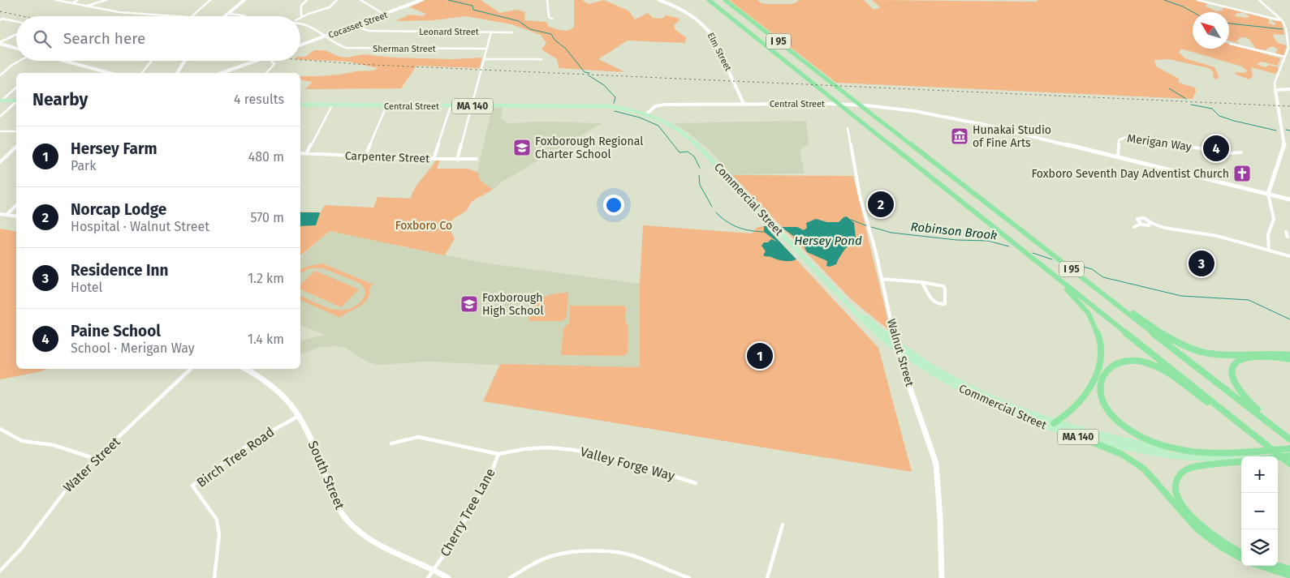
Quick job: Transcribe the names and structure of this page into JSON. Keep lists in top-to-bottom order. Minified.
{"streets":{"highway":["I 95","MA 140","Commercial Street"],"main road":["Cocasset Street","Elm Street","Central Street","Walnut Street","South Street"],"street":["Leonard Street","Sherman Street","Merigan Way","Carpenter Street","Birch Tree Road","Valley Forge Way","Water Street","Cherry Tree Lane"]},"crossings":[["Cocasset Street","Leonard Street"],["Cocasset Street","Sherman Street"],["Leonard Street","Sherman Street"],["Leonard Street","Central Street"],["Elm Street","Central Street"],["Central Street","Merigan Way"],["Central Street","Commercial Street"],["Commercial Street","Walnut Street"],["Birch Tree Road","South Street"],["Valley Forge Way","Cherry Tree Lane"],["South Street","Cherry Tree Lane"]],"water":["Robinson Brook","Hersey Pond"],"parks":["Foxboro Co"],"places":{"museum":["Hunakai Studio of Fine Arts"],"school or university":["Foxborough Regional Charter School","Foxborough High School"],"church":["Foxboro Seventh Day Adventist Church"]},"north":"top left","page":{"search":"Search here","heading":["Nearby","4 results"],"list":[{"mark":"1","name":"Hersey Farm","note":"Park","value":"480 m"},{"mark":"2","name":"Norcap Lodge","note":"Hospital · Walnut Street","value":"570 m"},{"mark":"3","name":"Residence Inn","note":"Hotel","value":"1.2 km"},{"mark":"4","name":"Paine School","note":"School · Merigan Way","value":"1.4 km"}],"pins":["4","2","3","1"],"map_buttons":["+","−"]}}
